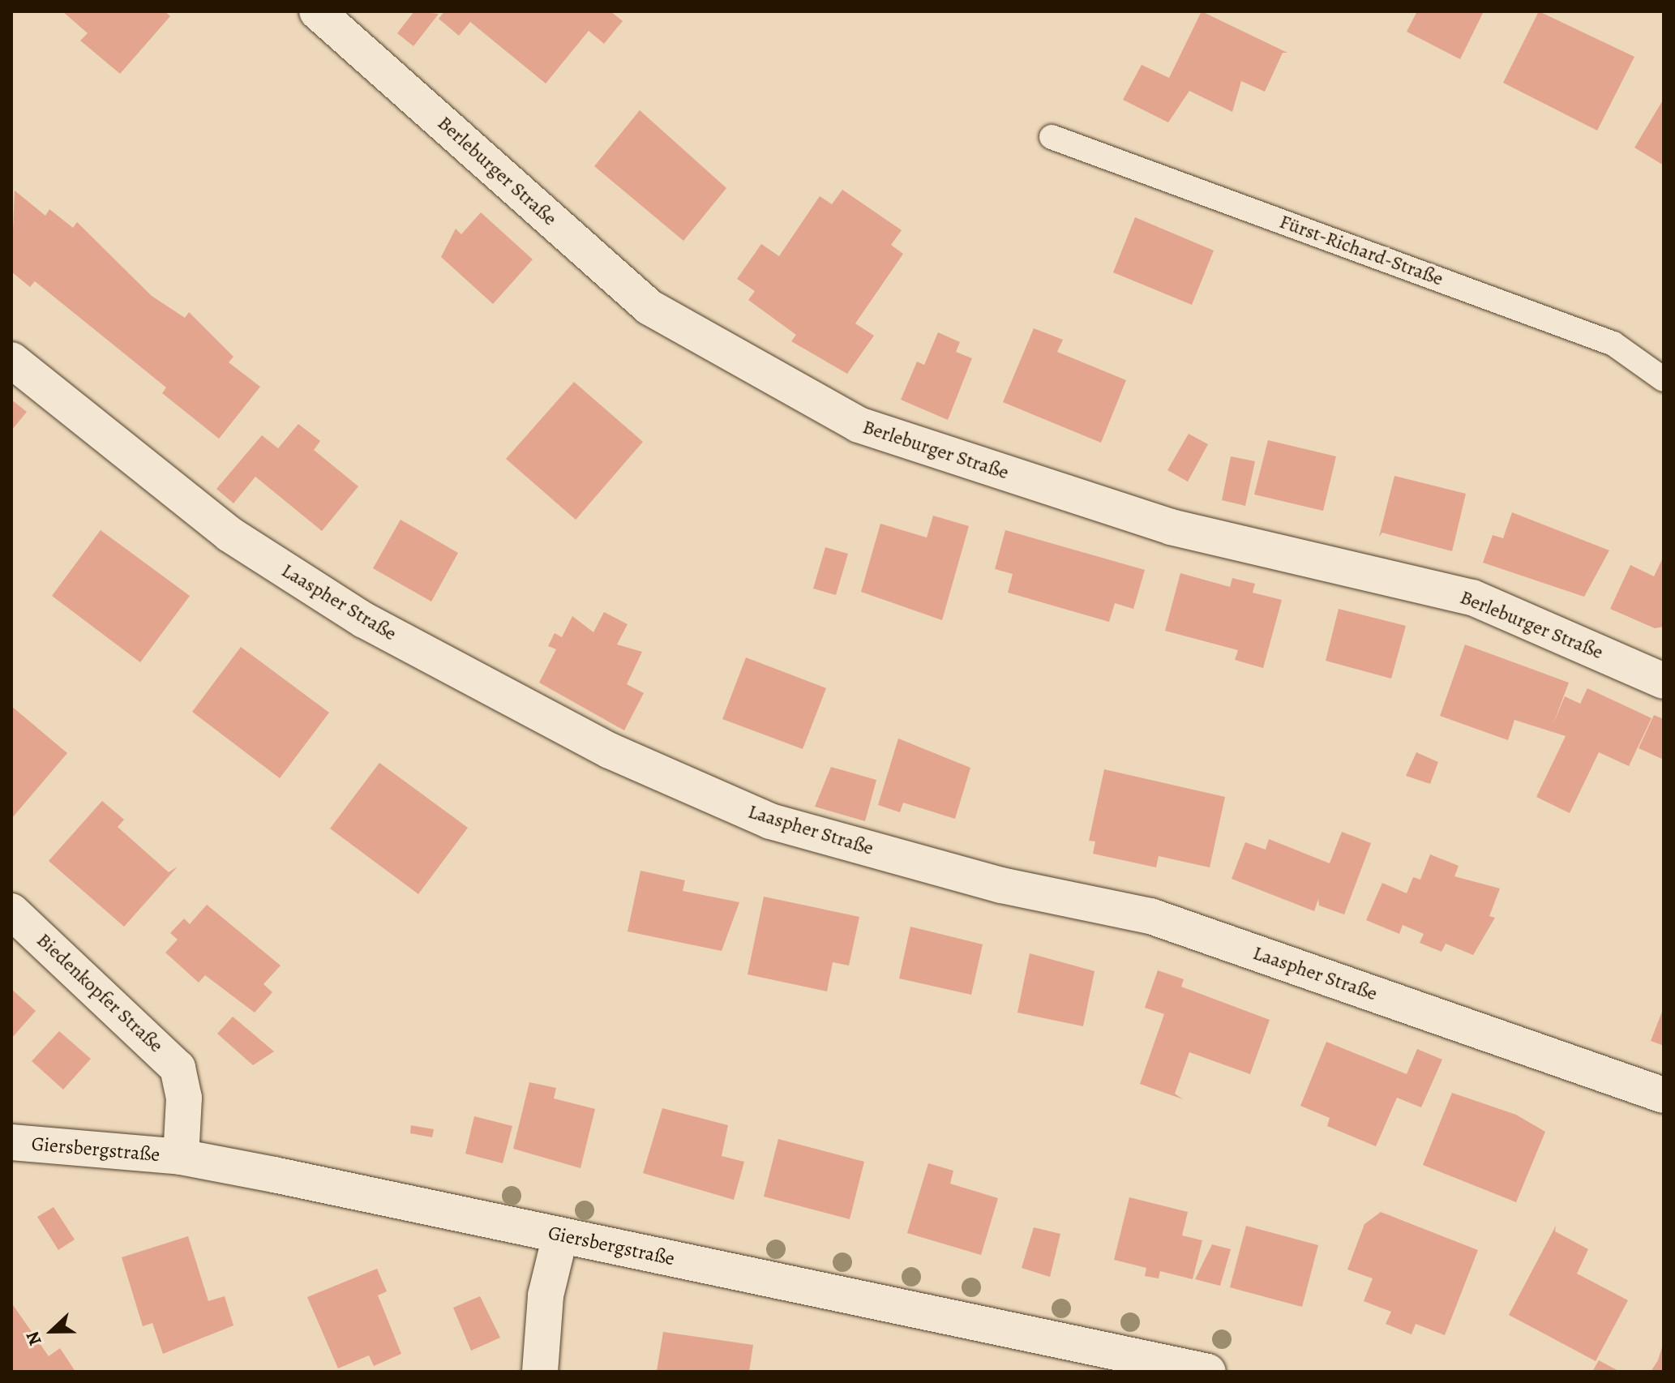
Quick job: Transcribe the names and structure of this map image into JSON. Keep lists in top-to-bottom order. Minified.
{"streets":{"street":["Berleburger Straße","Laaspher Straße","Biedenkopfer Straße","Giersbergstraße"],"lane":["Fürst-Richard-Straße"]},"crossings":[["Biedenkopfer Straße","Giersbergstraße"]],"north":"left"}
